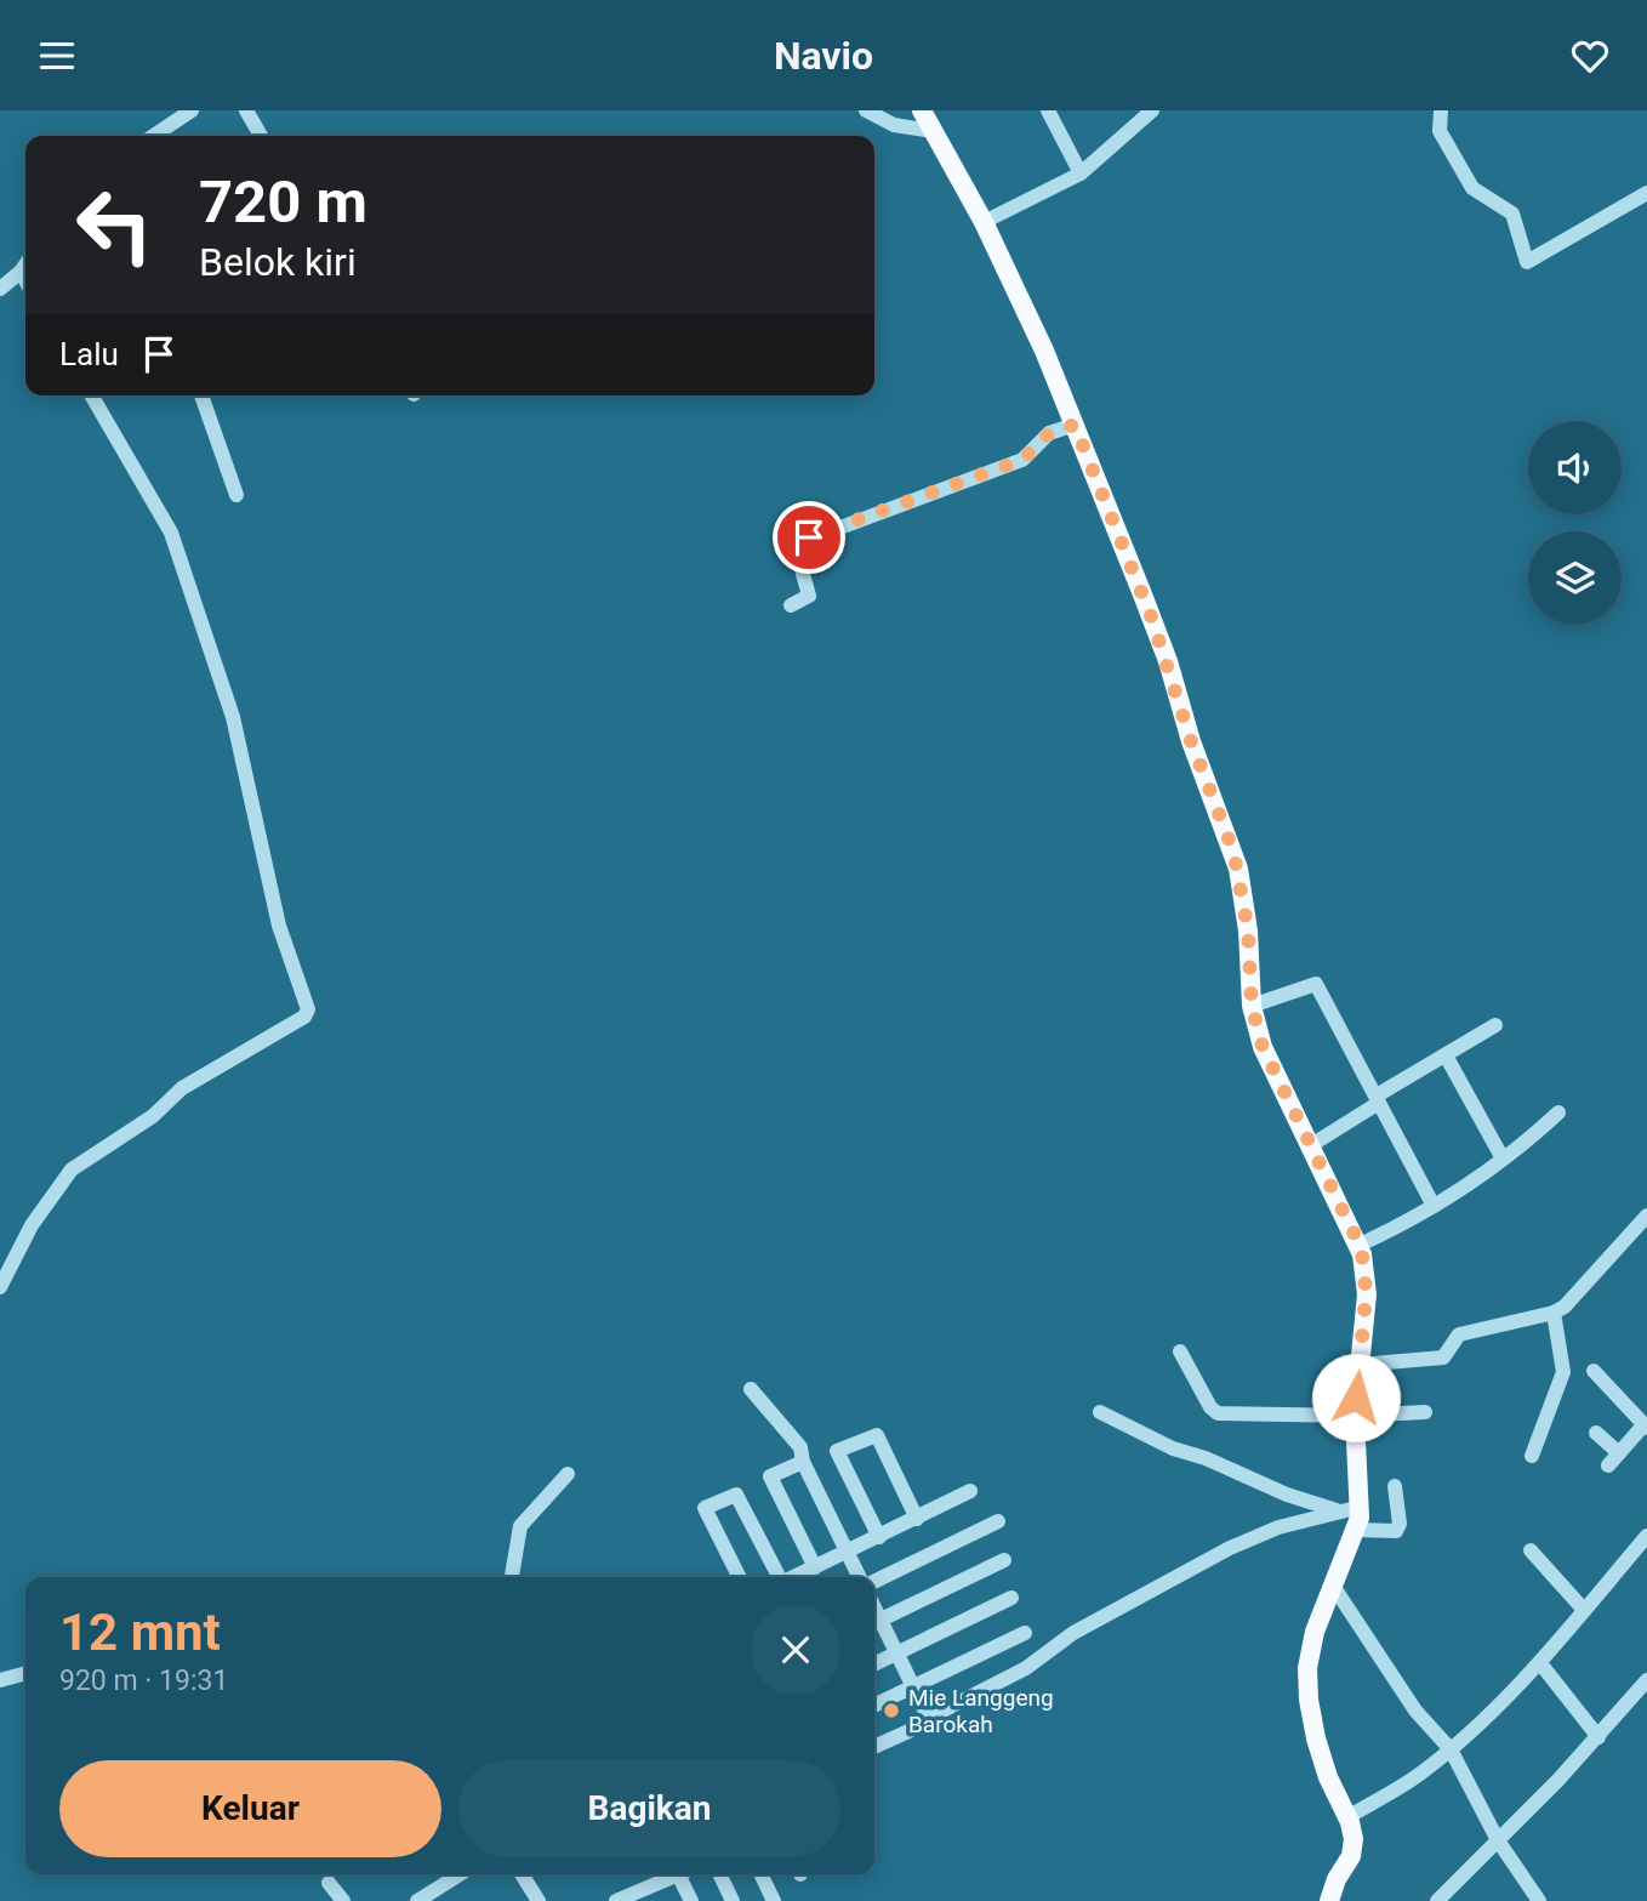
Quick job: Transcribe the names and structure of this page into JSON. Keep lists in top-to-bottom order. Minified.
{"places":["Mie Langgeng Barokah"],"page":{"header":"Navio","turn":["720 m","Belok kiri"],"then":"Lalu","heading":["12 mnt","920 m · 19:31"],"buttons":["Keluar","Bagikan"]}}
